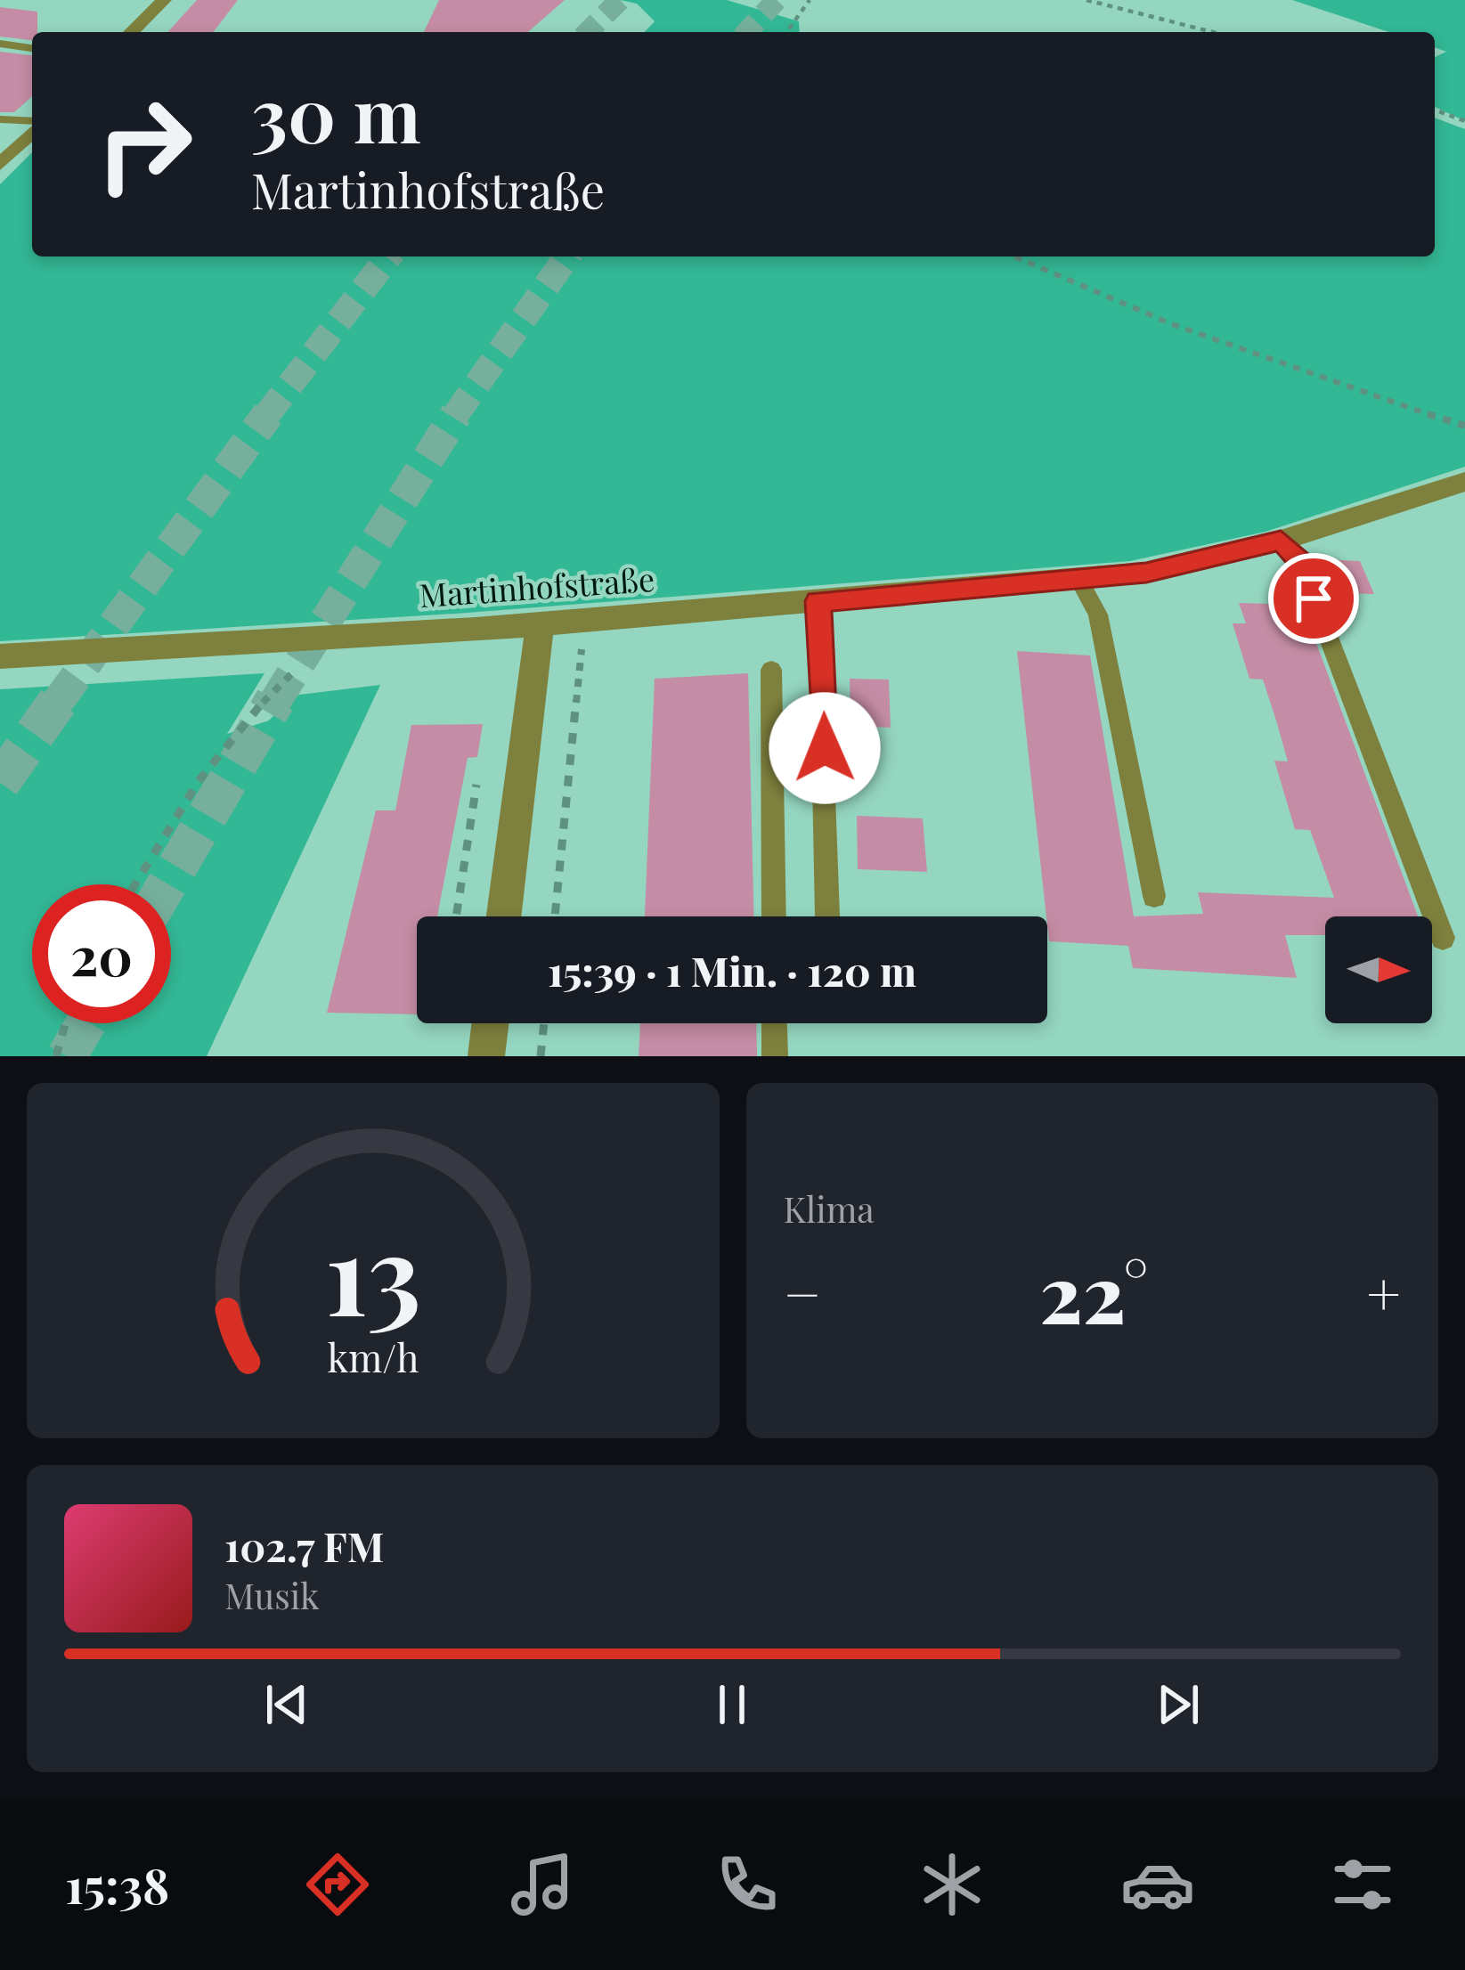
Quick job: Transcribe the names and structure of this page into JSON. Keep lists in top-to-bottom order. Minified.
{"streets":{"street":["Martinhofstraße"]},"north":"right","page":{"turn":["30 m","Martinhofstraße"],"limit":"20","trip":"15:39 · 1 Min. · 120 m","tile":"Klima","heat":["−","22°","+"],"song":["102.7 FM","Musik"],"tabs":"15:38","gauge":["13","km/h"]}}
